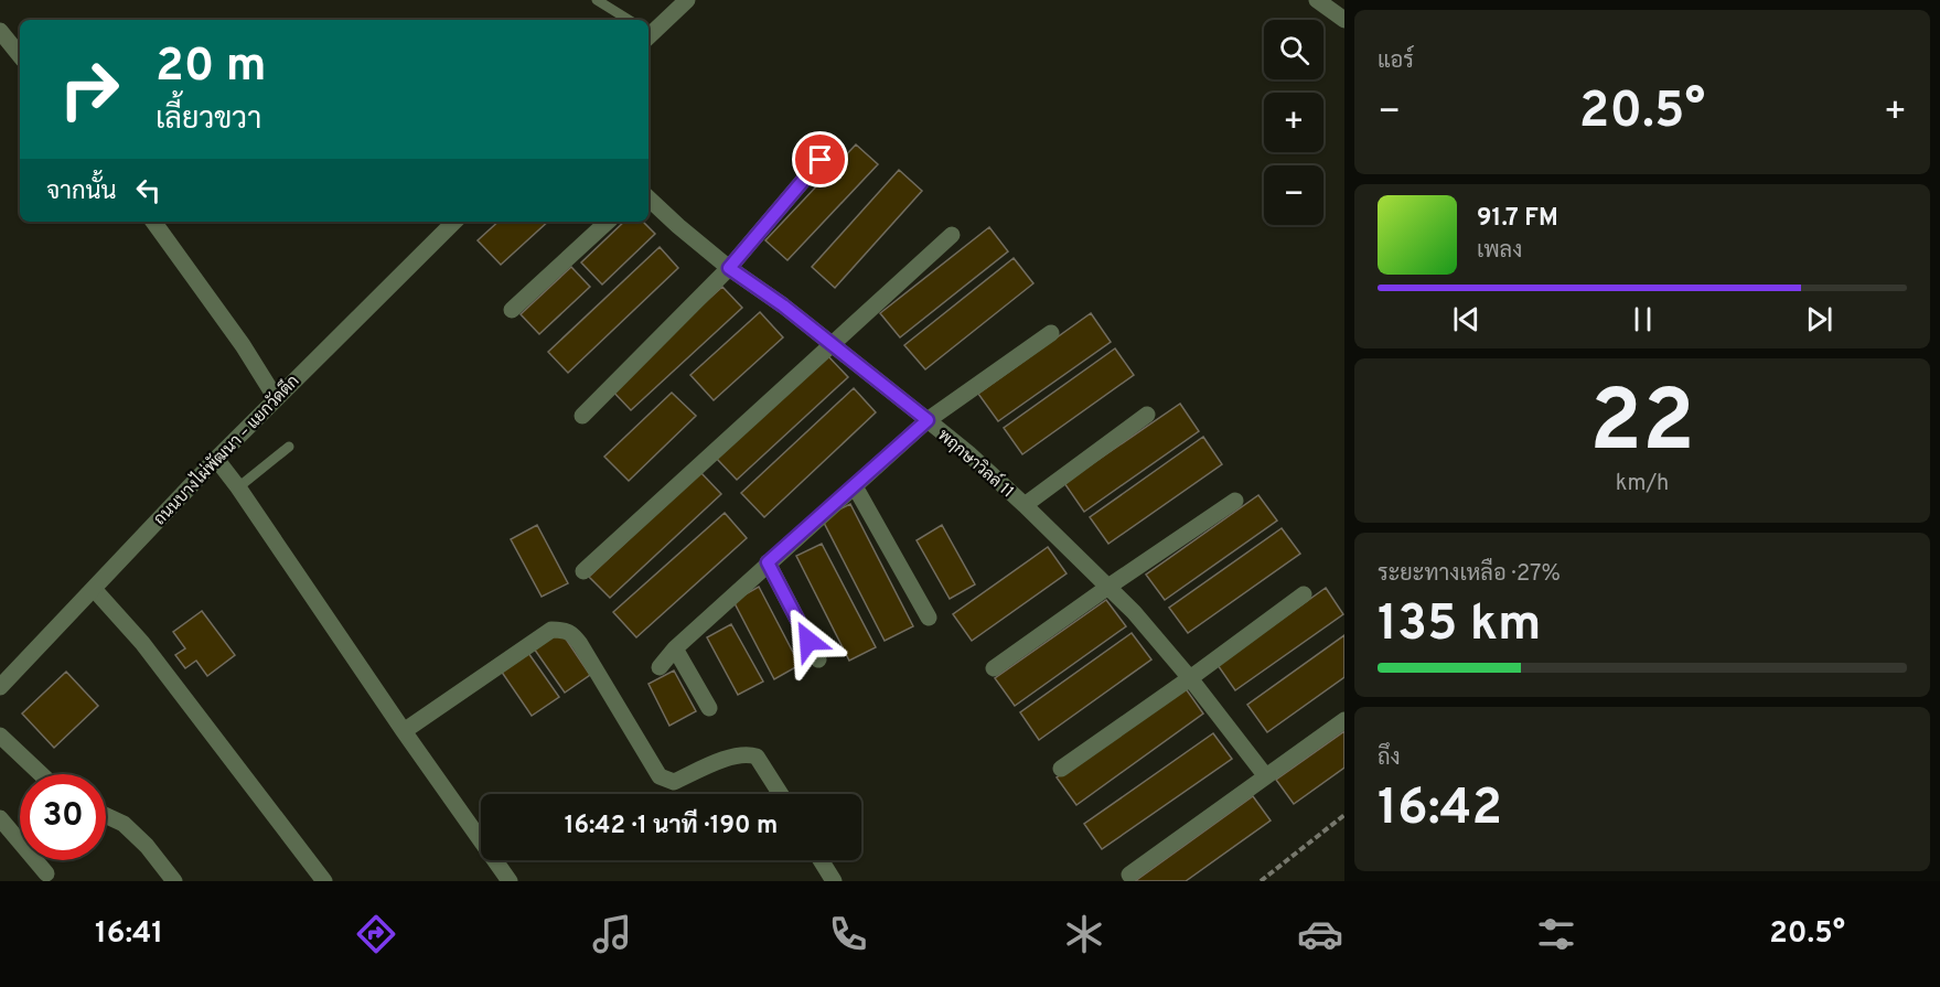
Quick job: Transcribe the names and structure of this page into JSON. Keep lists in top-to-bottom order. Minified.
{"streets":{"street":["ถนนบางไผ่พัฒนา – แยกวัดตึก","พฤกษาวิลล์ 11"]},"page":{"tile":["แอร์",["22","km/h"],["ระยะทางเหลือ · 27%","135 km"],["ถึง","16:42"]],"map_buttons":["+","−"],"turn":["20 m","เลี้ยวขวา"],"heat":["−","20.5°","+"],"then":"จากนั้น","song":["91.7 FM","เพลง"],"limit":"30","trip":"16:42 · 1 นาที · 190 m","tabs":["16:41","20.5°"]}}
